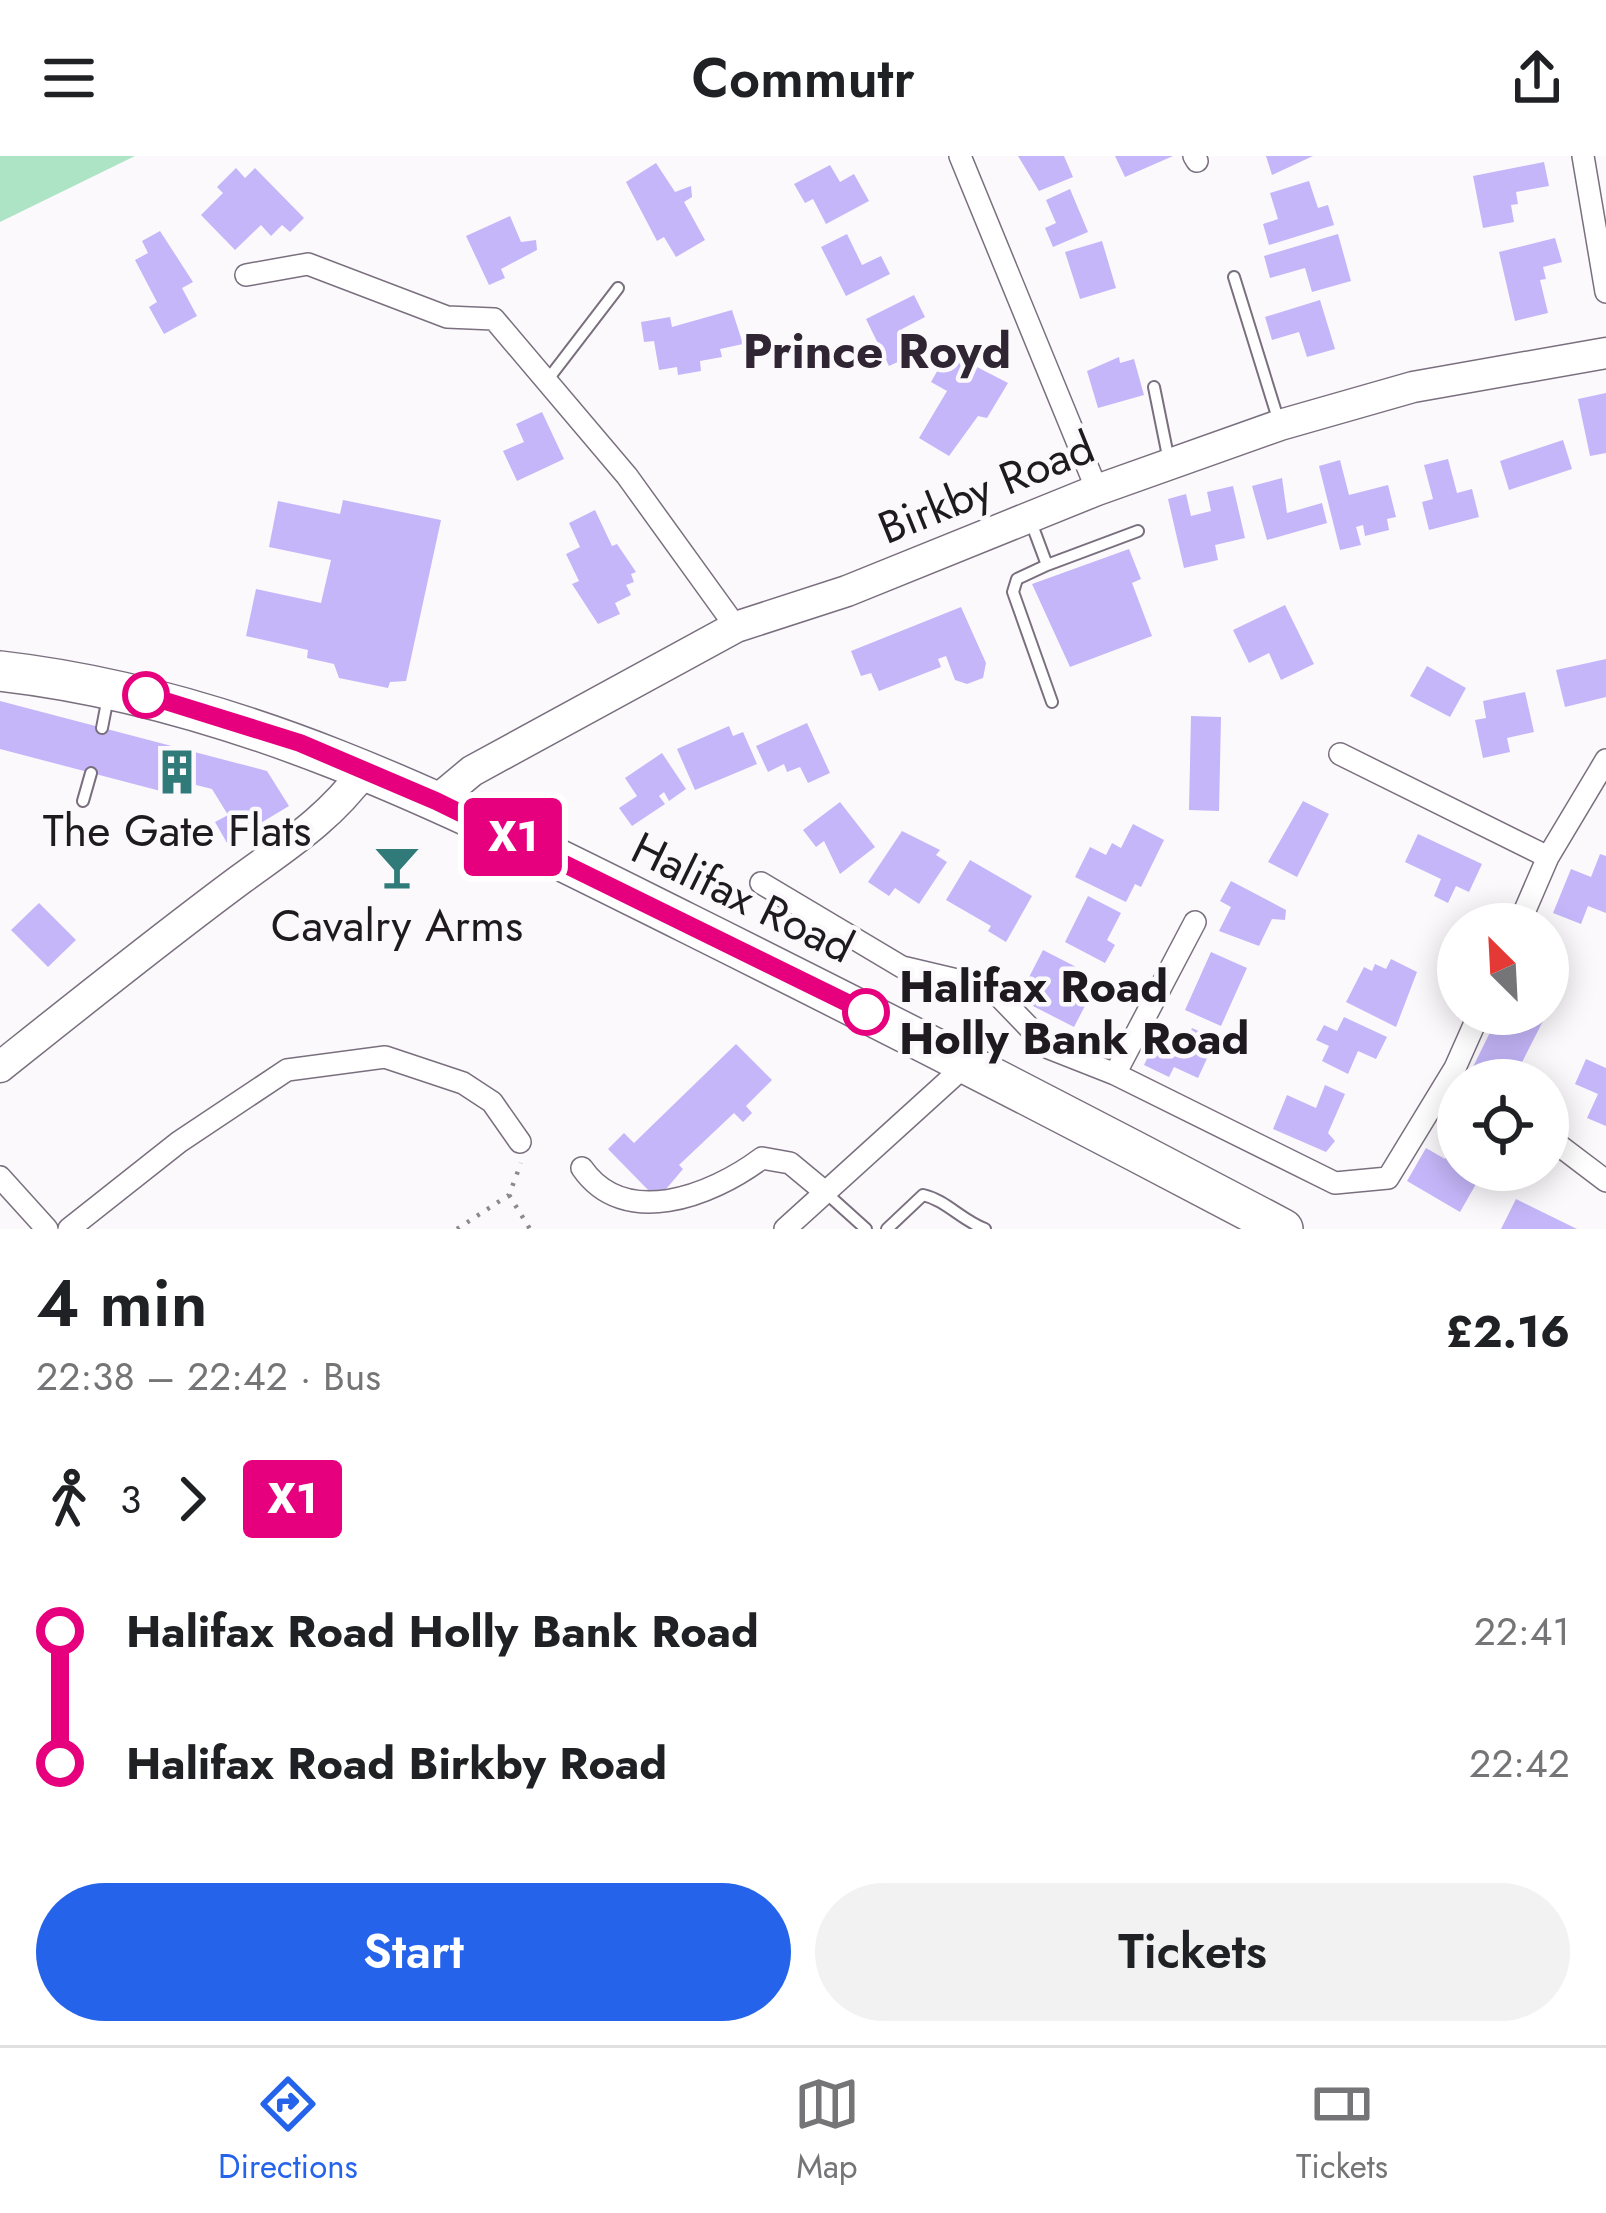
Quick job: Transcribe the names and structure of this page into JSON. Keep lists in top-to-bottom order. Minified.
{"streets":{"highway":["Halifax Road"],"street":["Birkby Road"]},"crossings":[["Birkby Road","Halifax Road"]],"districts":["Prince Royd"],"places":{"building":["The Gate Flats"],"bar":["Cavalry Arms"],"other":["Halifax Road Holly Bank Road"]},"lines":["bus line X1"],"north":"top left","page":{"header":"Commutr","on_map":"X1","heading":["4 min","22:38 – 22:42 · Bus","£2.16"],"legs":["3","X1"],"list":[{"name":"Halifax Road Holly Bank Road","value":"22:41"},{"name":"Halifax Road Birkby Road","value":"22:42"}],"buttons":["Start","Tickets"],"tabs":["Directions","Map","Tickets"]}}
